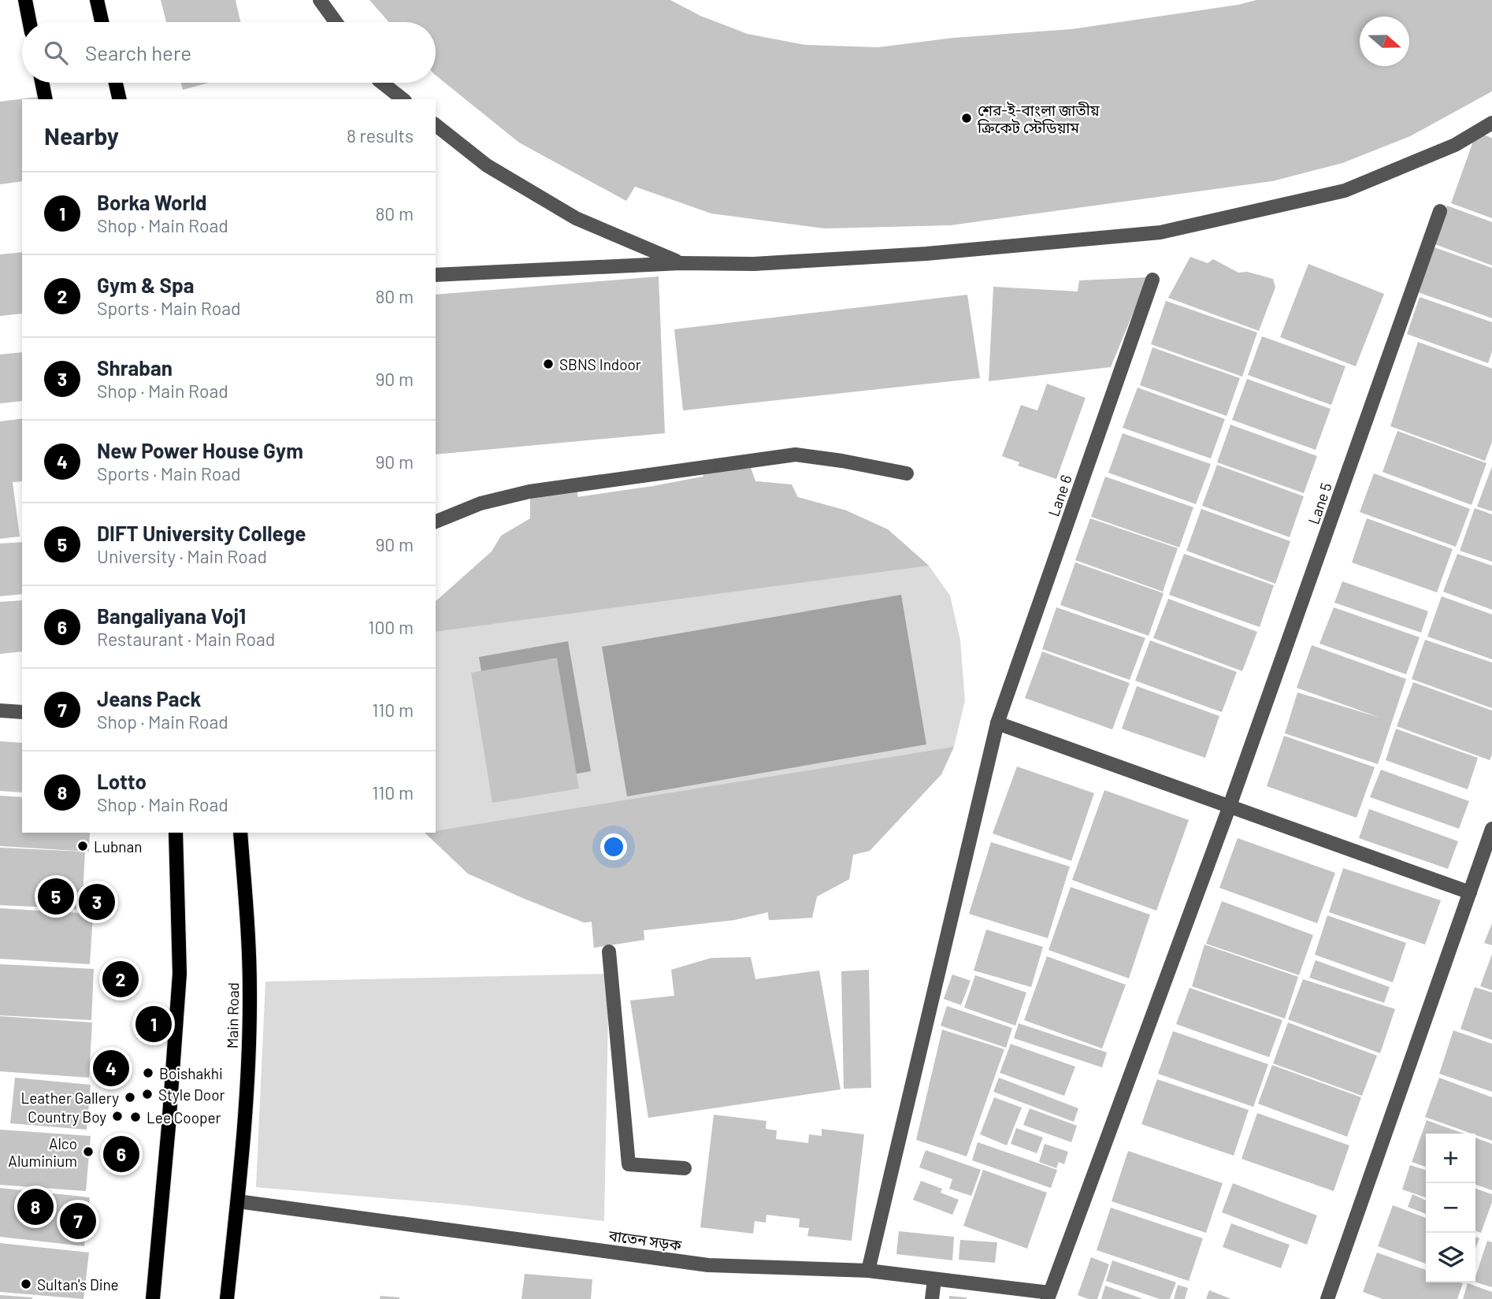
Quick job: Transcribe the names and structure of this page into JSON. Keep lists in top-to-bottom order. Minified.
{"streets":{"main road":["Main Road"],"street":["Lane 6","Lane 5","বাতেন সড়ক"]},"crossings":[["Lane 6","বাতেন সড়ক"],["Lane 5","বাতেন সড়ক"],["Main Road","বাতেন সড়ক"]],"places":["শের-ই-বাংলা জাতীয় ক্রিকেট স্টেডিয়াম","SBNS Indoor","Lubnan","Boishakhi","Style Door","Leather Gallery","Country Boy","Lee Cooper","Alco Aluminium","Sultan's Dine"],"north":"right","page":{"search":"Search here","heading":["Nearby","8 results"],"list":[{"mark":"1","name":"Borka World","note":"Shop · Main Road","value":"80 m"},{"mark":"2","name":"Gym & Spa","note":"Sports · Main Road","value":"80 m"},{"mark":"3","name":"Shraban","note":"Shop · Main Road","value":"90 m"},{"mark":"4","name":"New Power House Gym","note":"Sports · Main Road","value":"90 m"},{"mark":"5","name":"DIFT University College","note":"University · Main Road","value":"90 m"},{"mark":"6","name":"Bangaliyana Voj1","note":"Restaurant · Main Road","value":"100 m"},{"mark":"7","name":"Jeans Pack","note":"Shop · Main Road","value":"110 m"},{"mark":"8","name":"Lotto","note":"Shop · Main Road","value":"110 m"}],"pins":["5","3","2","1","4","6","8","7"],"map_buttons":["+","−"]}}
